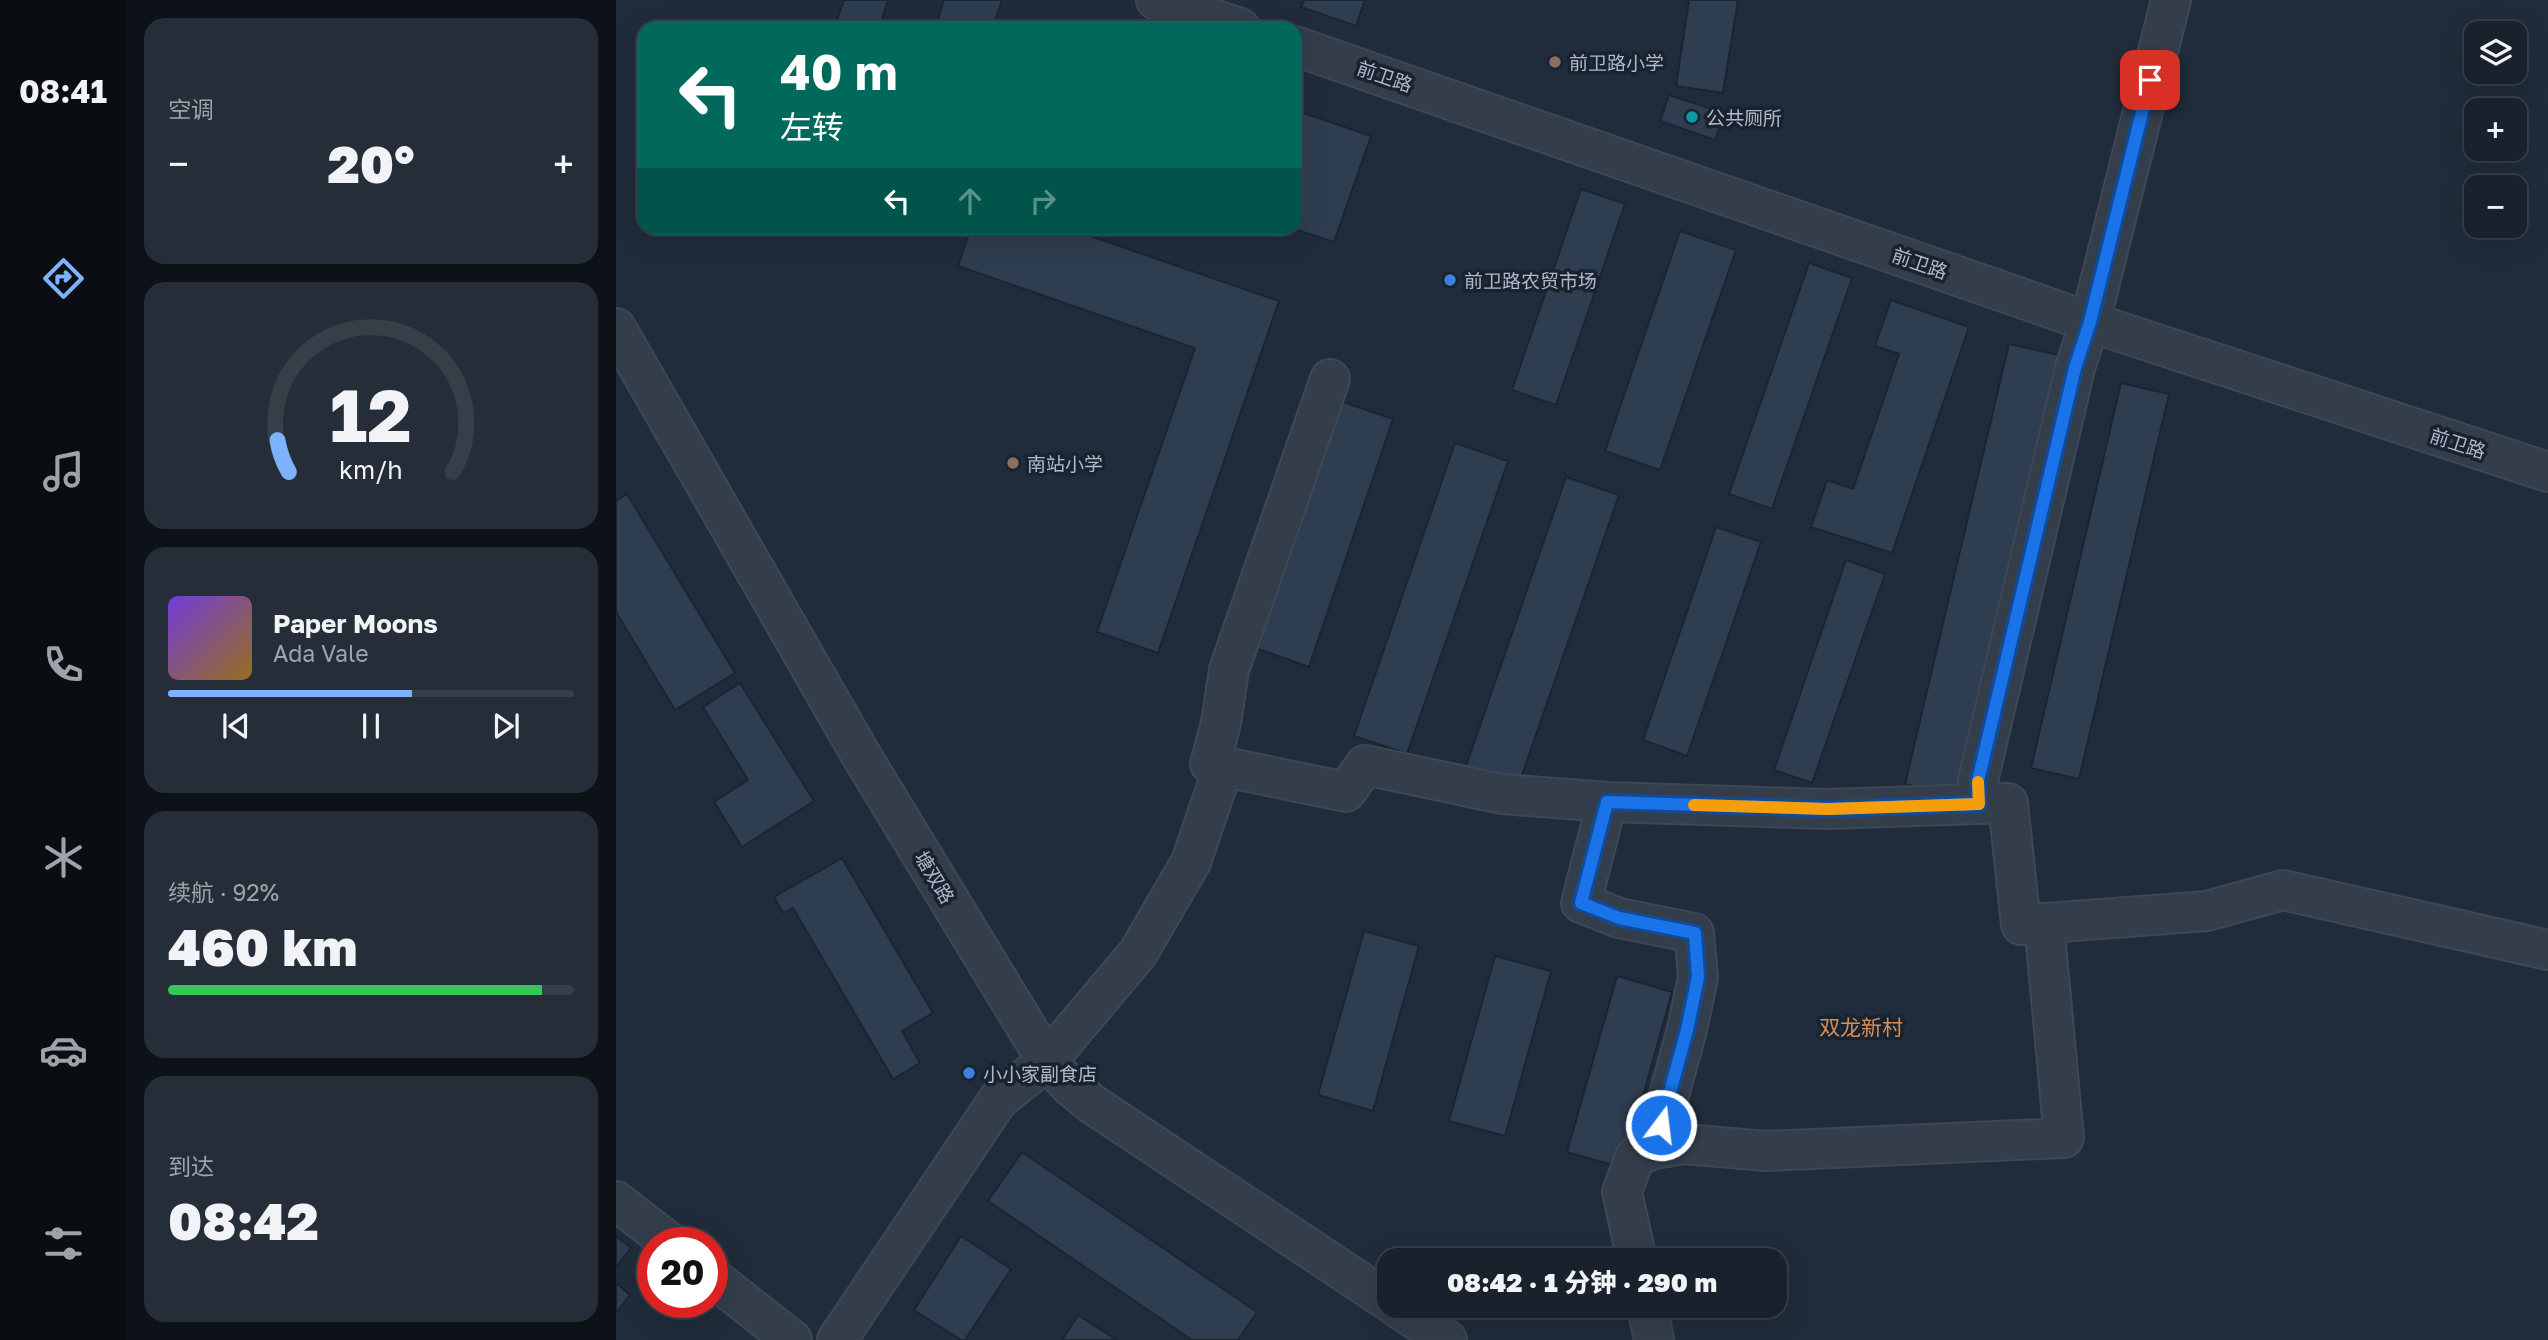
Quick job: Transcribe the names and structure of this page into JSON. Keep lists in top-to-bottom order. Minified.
{"streets":{"street":["前卫路","塘双路"]},"districts":["双龙新村"],"places":["前卫路小学","公共厕所","前卫路农贸市场","南站小学","小小家副食店"],"page":{"tabs":"08:41","tile":["空调",["续航 · 92%","460 km"],["到达","08:42"]],"map_buttons":["+","−"],"turn":["40 m","左转"],"heat":["−","20°","+"],"song":["Paper Moons","Ada Vale"],"limit":"20","trip":"08:42 · 1 分钟 · 290 m","gauge":["12","km/h"]}}
